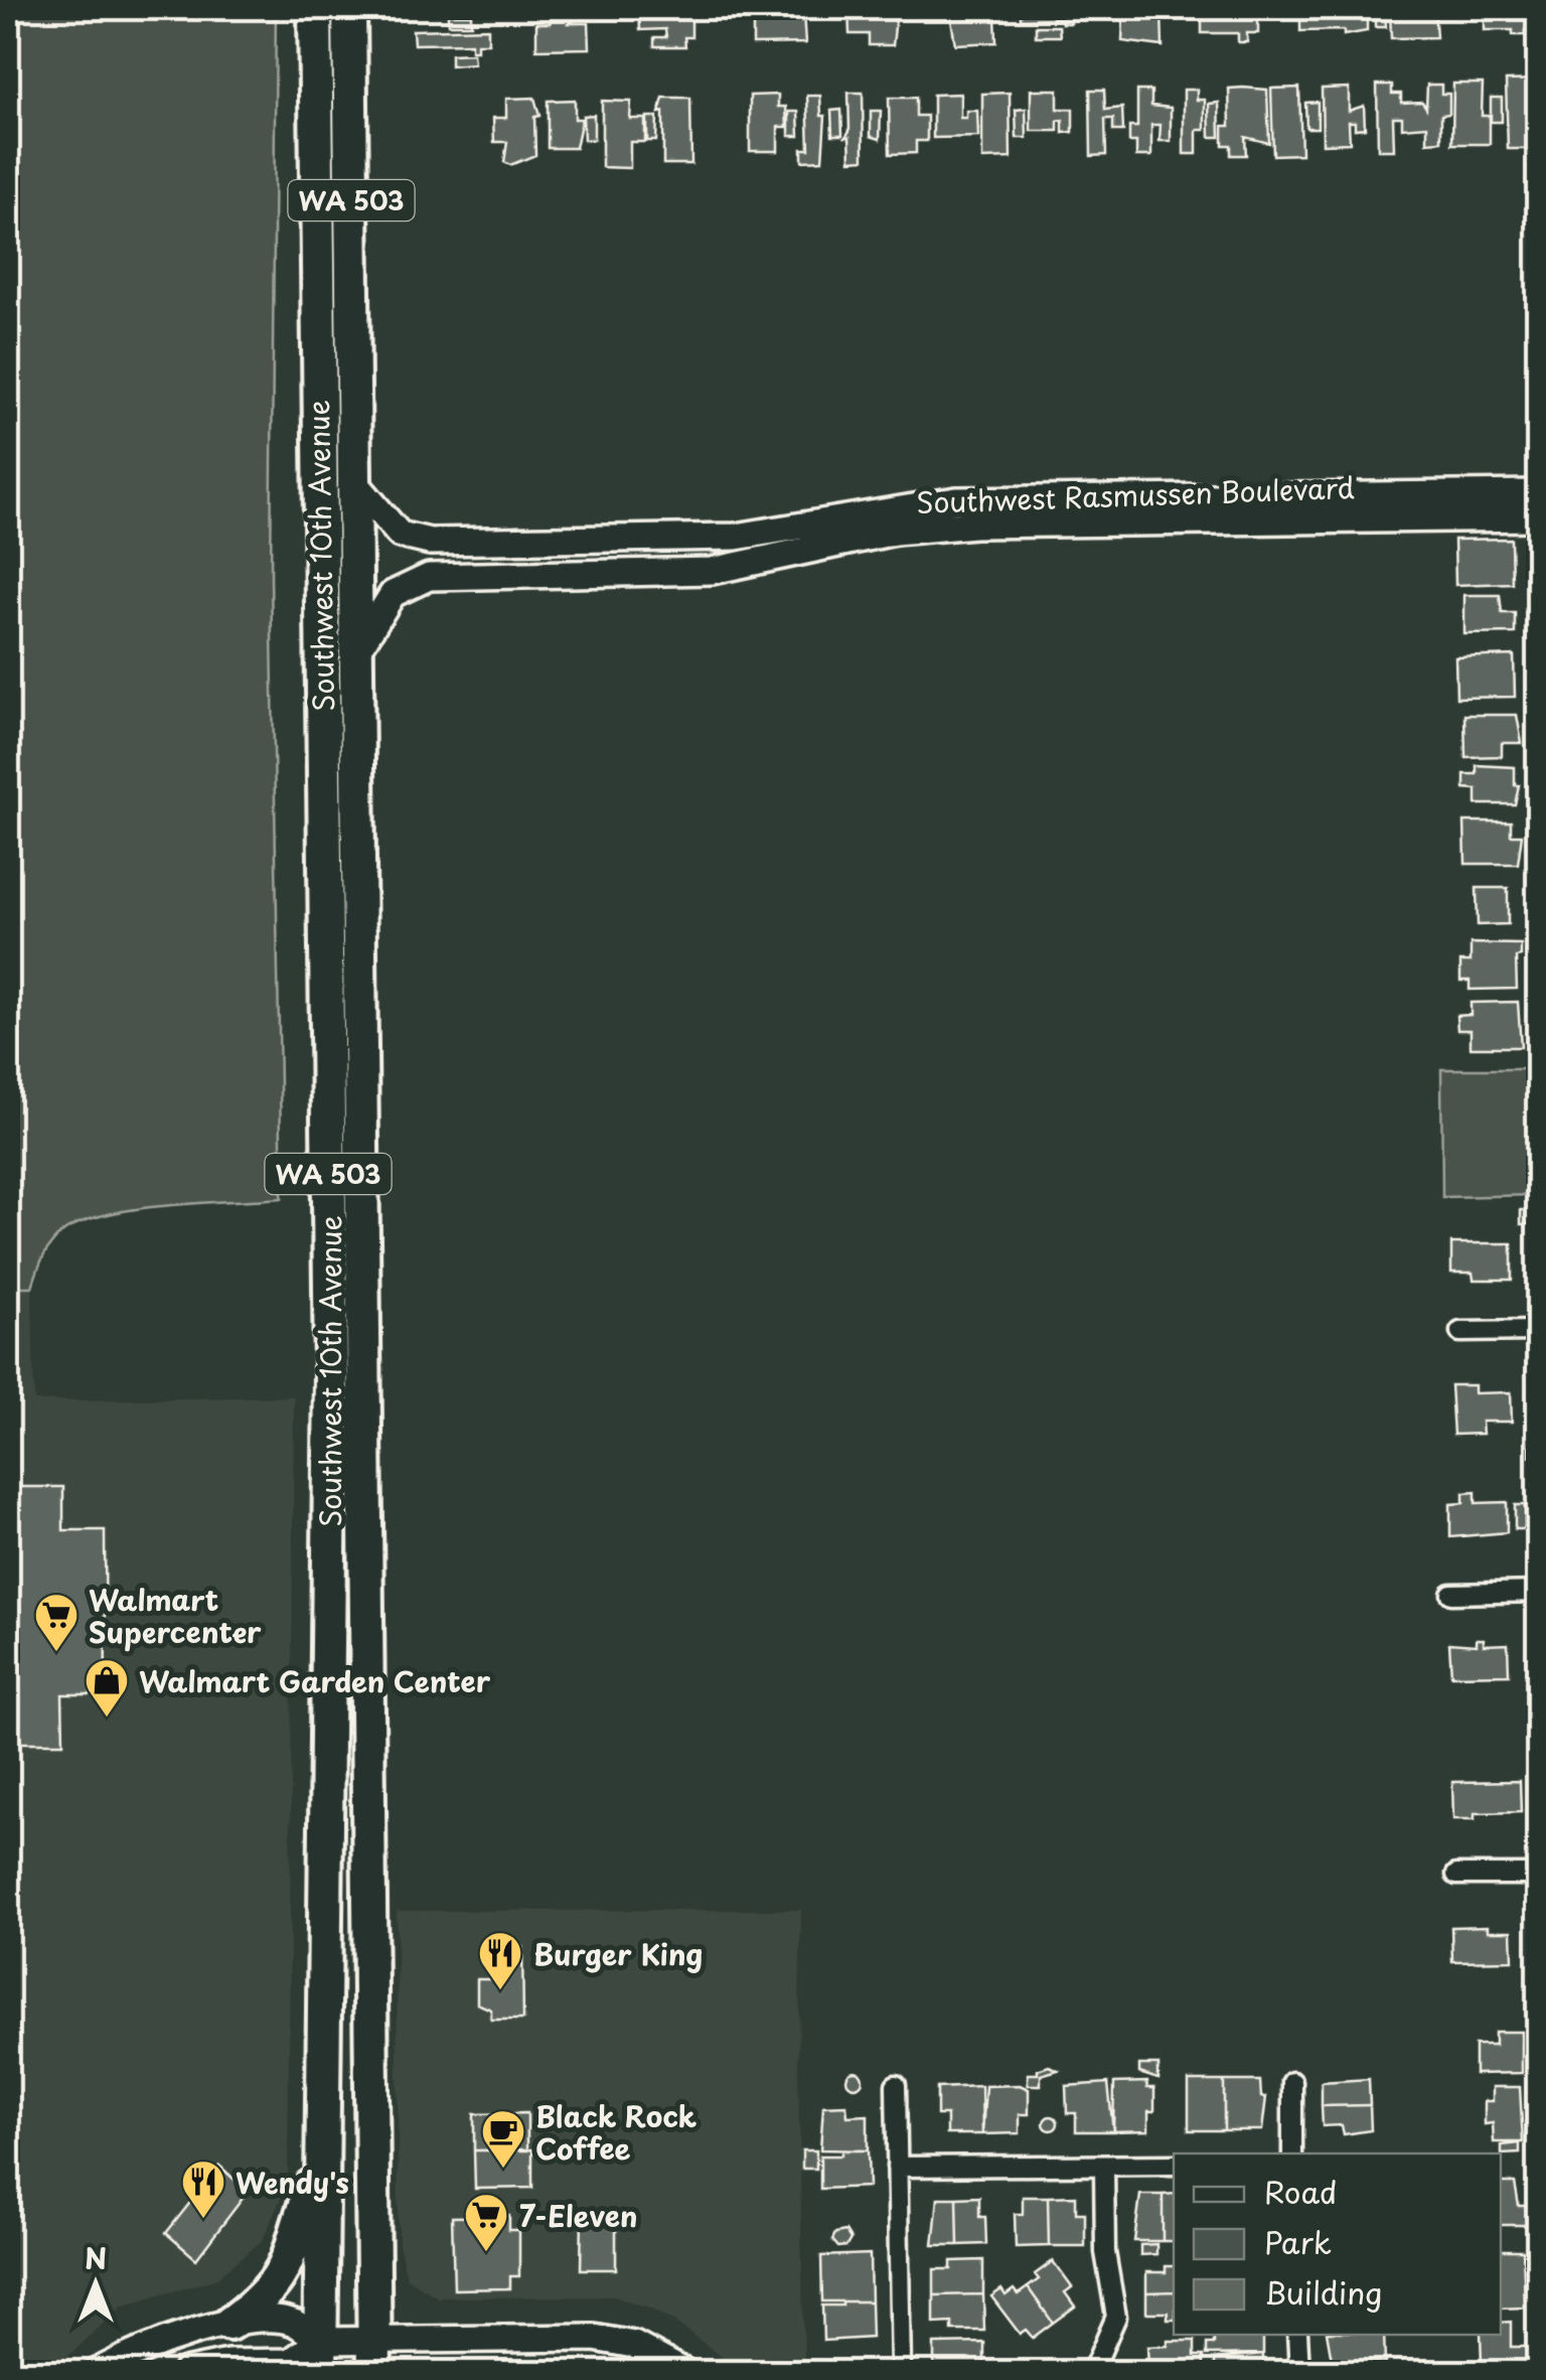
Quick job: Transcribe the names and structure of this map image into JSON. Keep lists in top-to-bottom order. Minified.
{"streets":{"highway":["WA 503","Southwest 10th Avenue"],"street":["Southwest Rasmussen Boulevard"]},"crossings":[["Southwest Rasmussen Boulevard","Southwest 10th Avenue"]],"places":{"supermarket":["Walmart Supercenter","7-Eleven"],"shop":["Walmart Garden Center"],"restaurant":["Burger King","Wendy's"],"cafe":["Black Rock Coffee"]},"legend":["Road","Park","Building"],"north":"top"}
